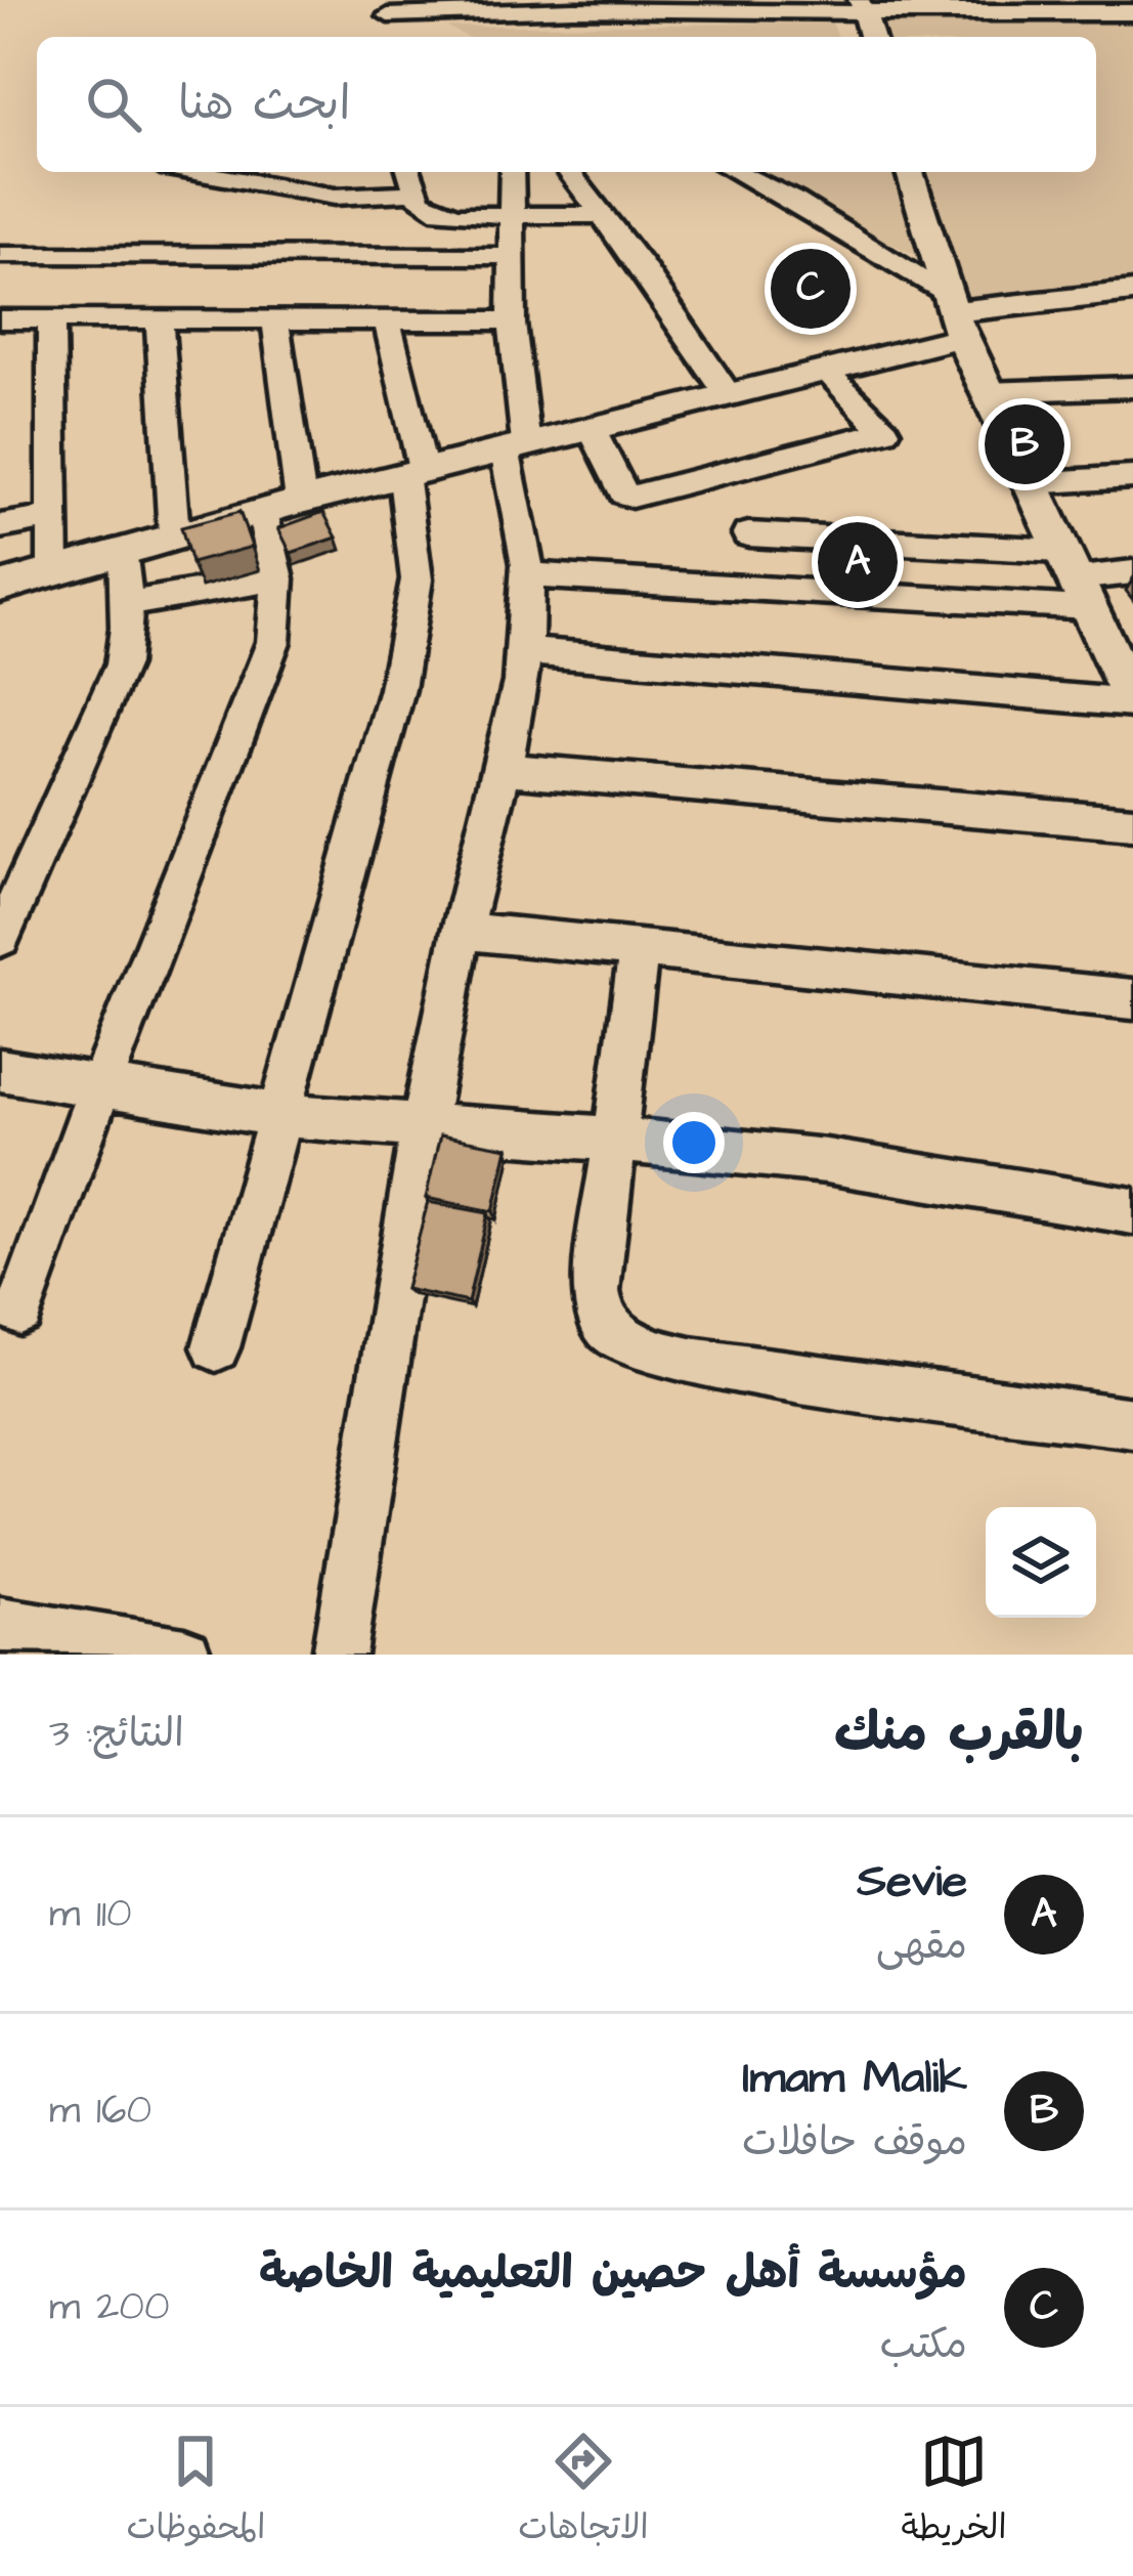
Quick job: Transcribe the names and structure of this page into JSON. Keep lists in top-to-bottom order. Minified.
{"page":{"search":"ابحث هنا","pins":["C","B","A"],"heading":["بالقرب منك","النتائج: 3"],"list":[{"mark":"A","name":"Sevie","note":"مقهى","value":"110 m"},{"mark":"B","name":"Imam Malik","note":"موقف حافلات","value":"160 m"},{"mark":"C","name":"مؤسسة أهل حصين التعليمية الخاصة","note":"مكتب","value":"200 m"}],"nav":["الخريطة","الاتجاهات","المحفوظات"]}}
